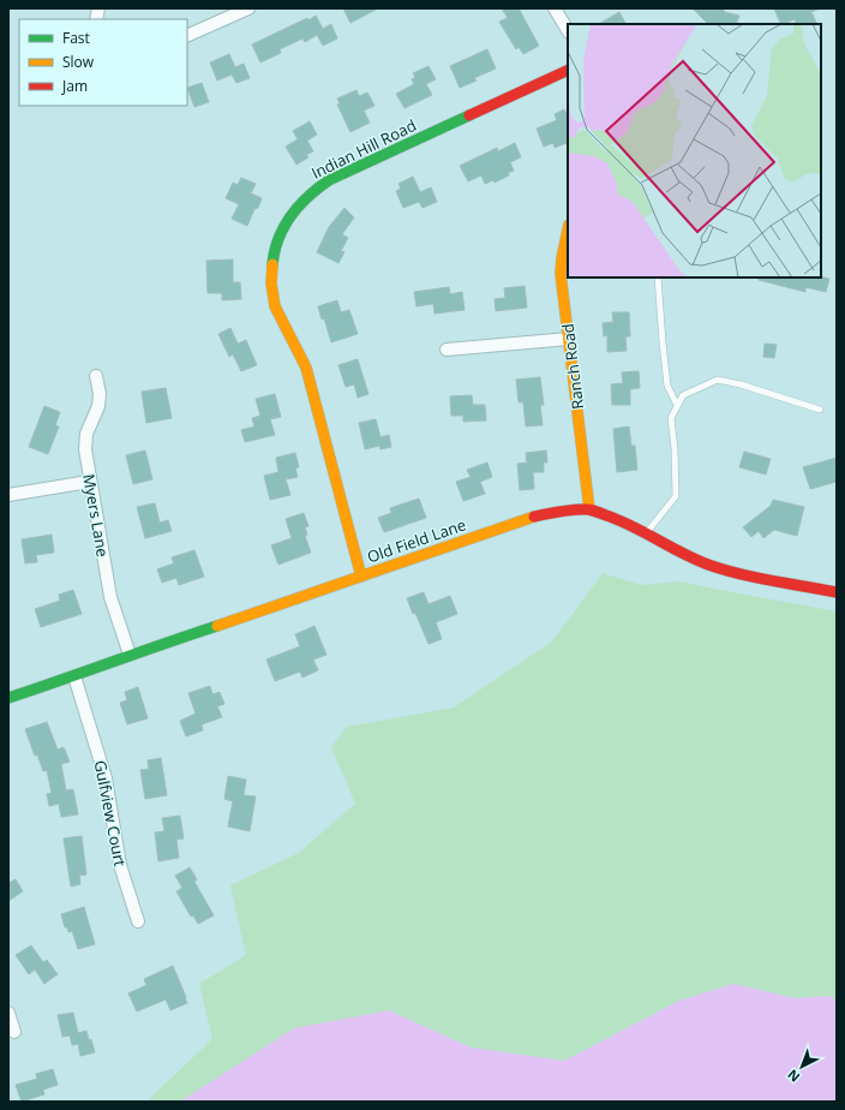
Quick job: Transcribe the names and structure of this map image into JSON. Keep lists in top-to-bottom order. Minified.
{"streets":{"street":["Indian Hill Road","Ranch Road","Myers Lane","Old Field Lane","Gulfview Court"]},"crossings":[["Indian Hill Road","Old Field Lane"],["Ranch Road","Old Field Lane"],["Myers Lane","Old Field Lane"],["Old Field Lane","Gulfview Court"]],"legend":["Fast","Slow","Jam"],"north":"bottom left"}
